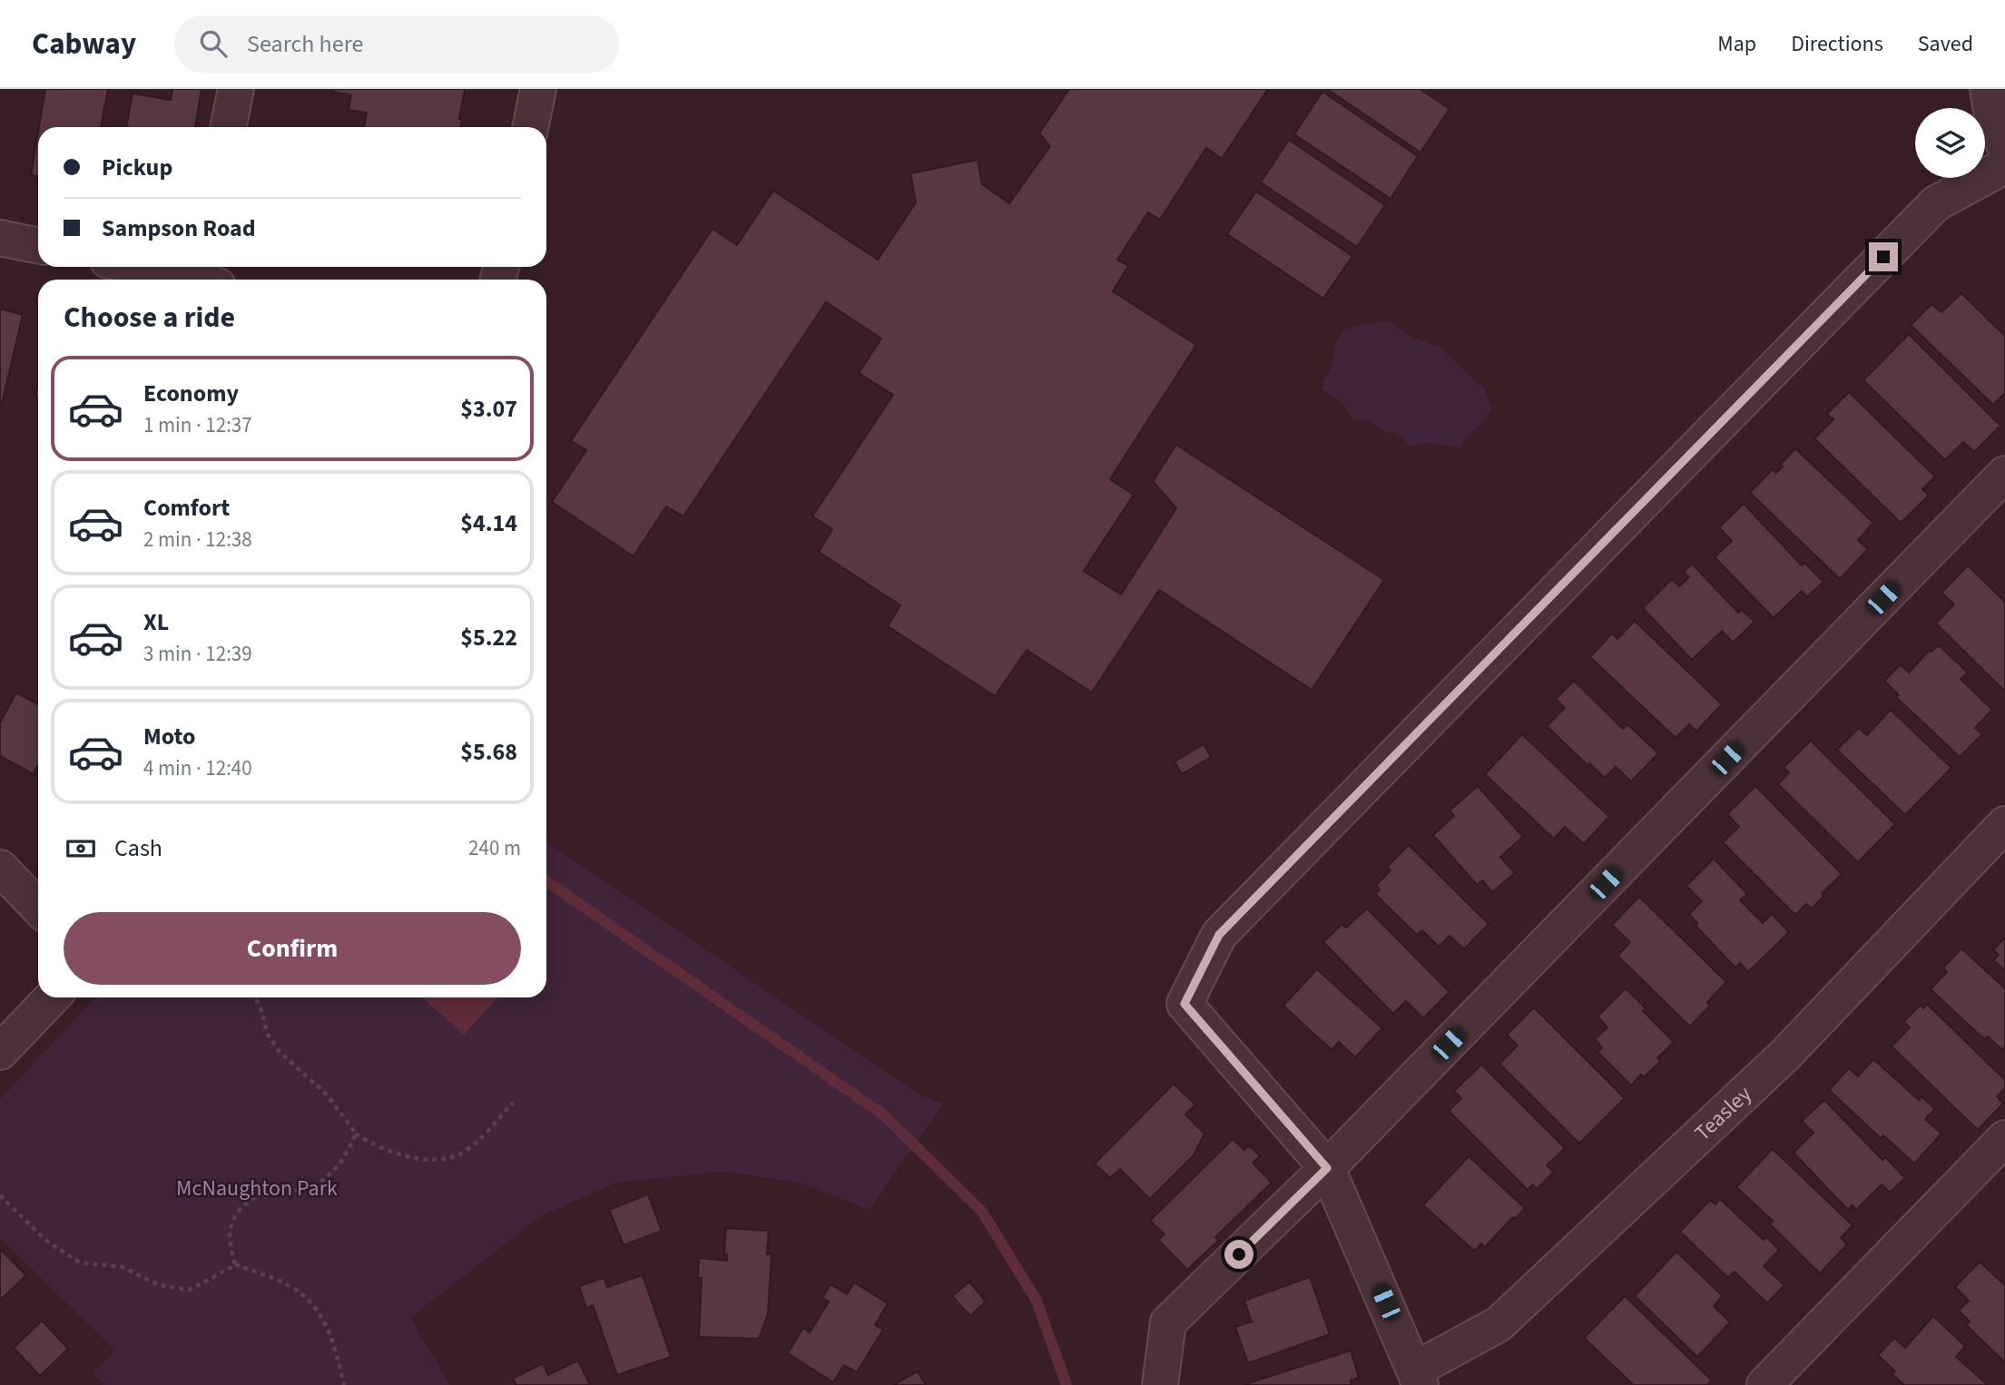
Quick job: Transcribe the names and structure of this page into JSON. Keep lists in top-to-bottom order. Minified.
{"streets":{"street":["Teasley"]},"parks":["McNaughton Park"],"page":{"header":"Cabway","search":"Search here","nav":["Map","Directions","Saved"],"banner":["Pickup","Sampson Road"],"heading":"Choose a ride","list":[{"name":"Economy","note":"1 min · 12:37","value":"$3.07"},{"name":"Comfort","note":"2 min · 12:38","value":"$4.14"},{"name":"XL","note":"3 min · 12:39","value":"$5.22"},{"name":"Moto","note":"4 min · 12:40","value":"$5.68"}],"pay":["Cash","240 m"],"buttons":"Confirm"}}
